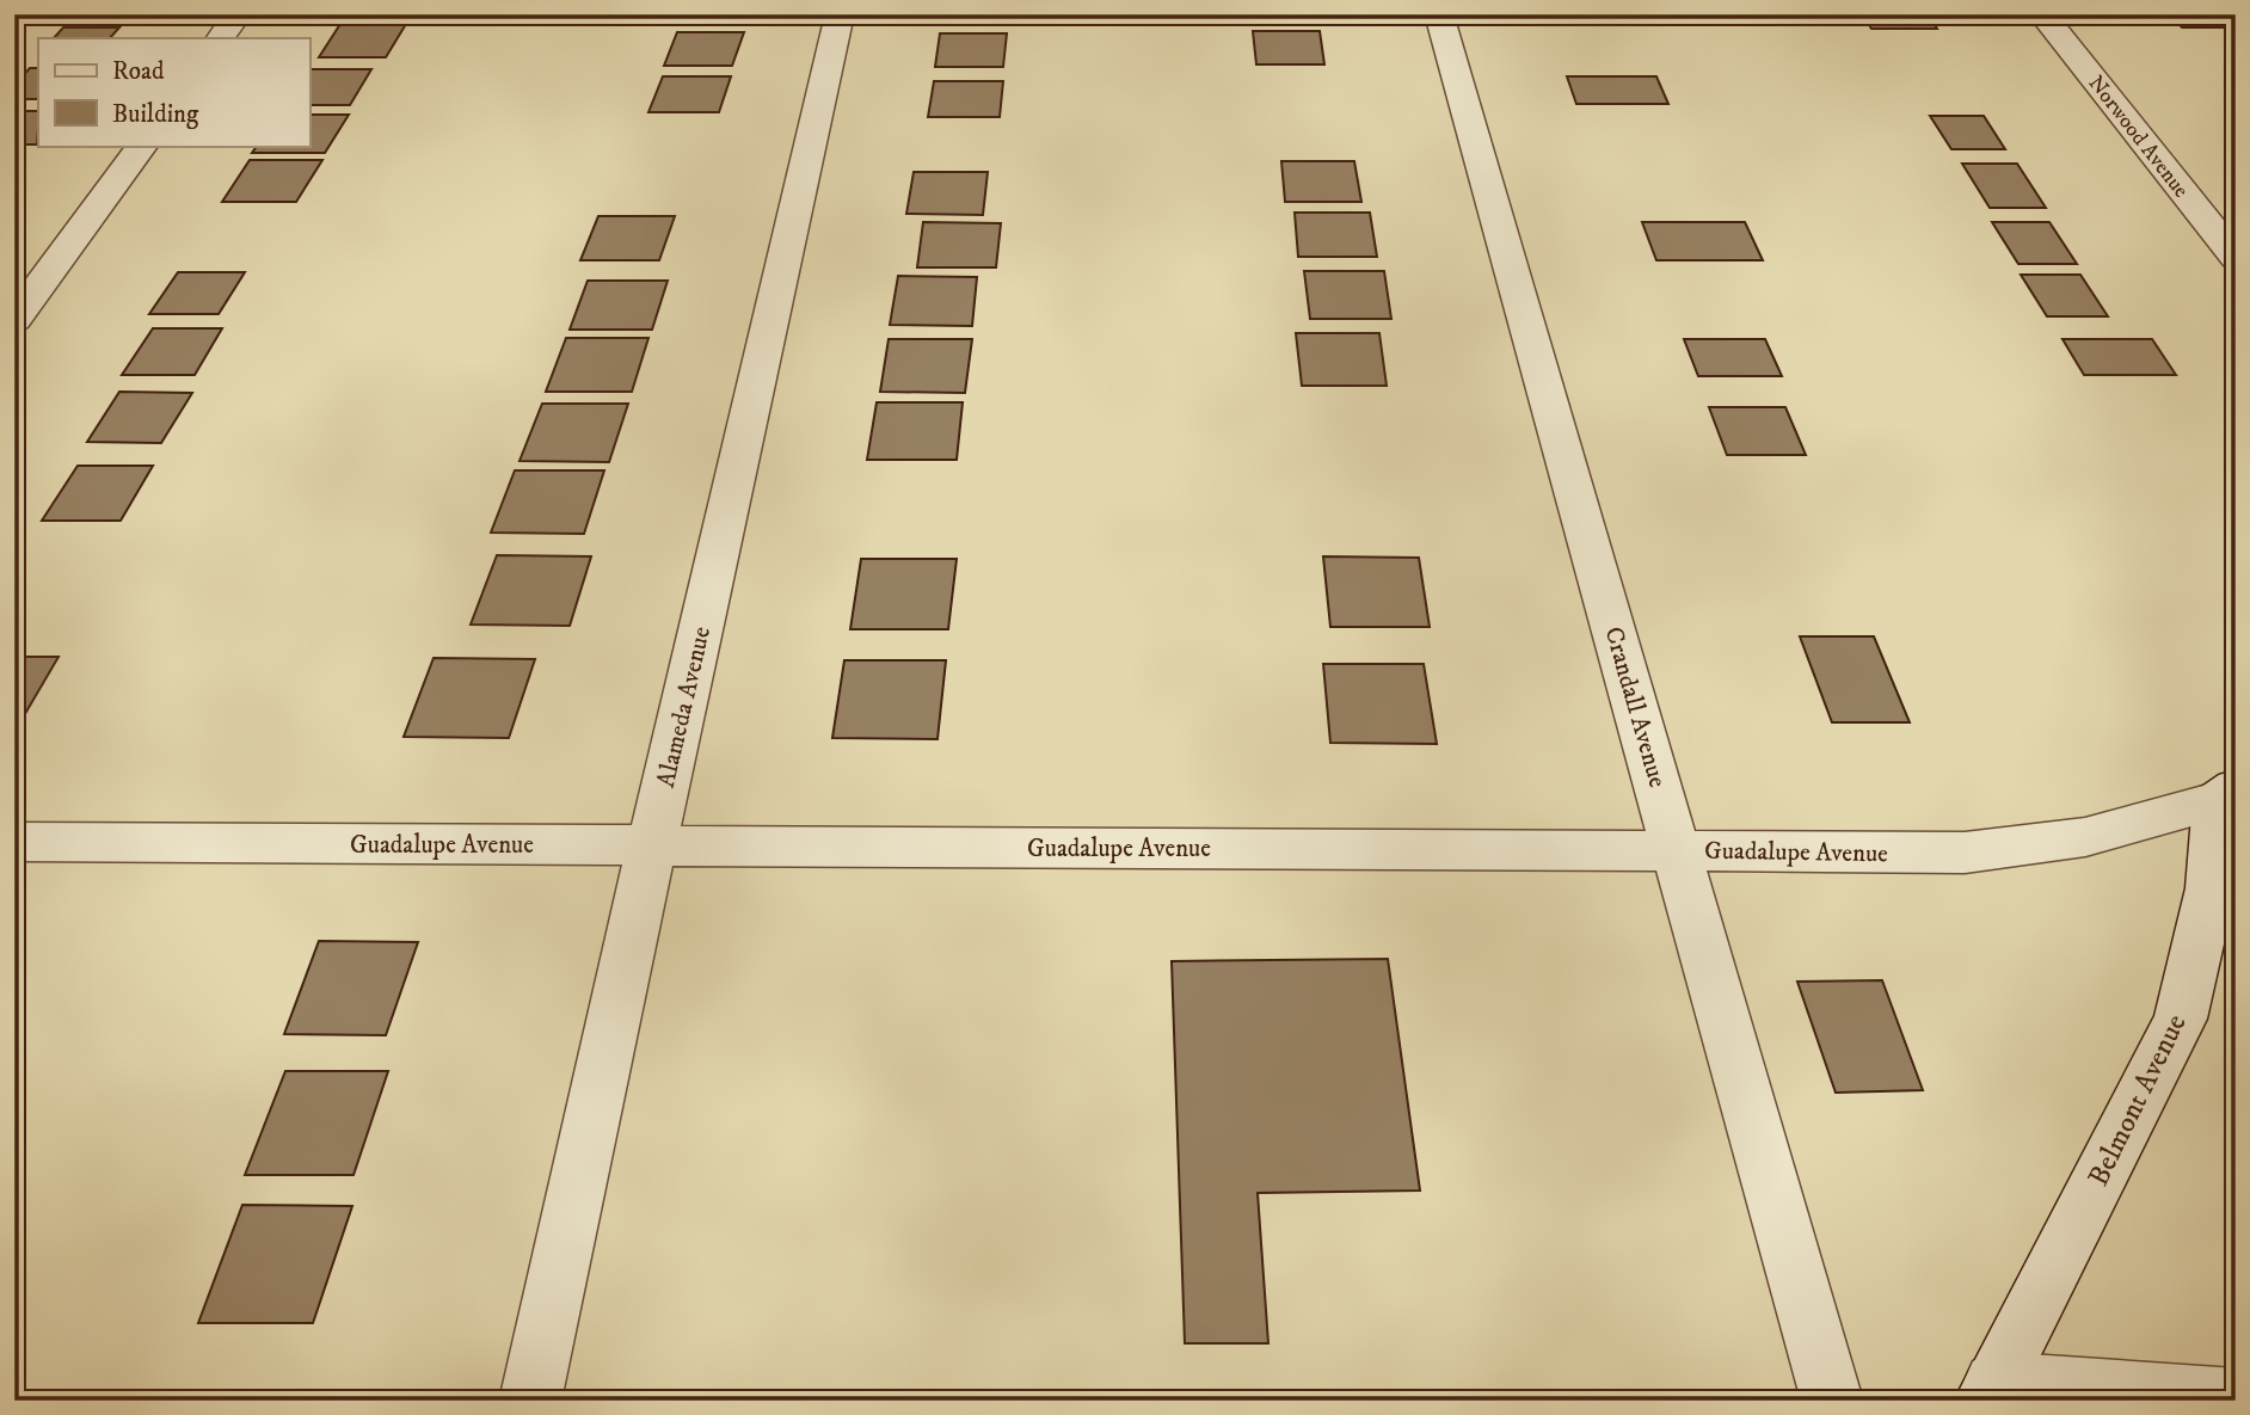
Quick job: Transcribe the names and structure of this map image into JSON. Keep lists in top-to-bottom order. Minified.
{"streets":{"street":["Norwood Avenue","Alameda Avenue","Crandall Avenue","Guadalupe Avenue","Belmont Avenue"]},"crossings":[["Alameda Avenue","Guadalupe Avenue"],["Crandall Avenue","Guadalupe Avenue"],["Guadalupe Avenue","Belmont Avenue"]],"legend":["Road","Building"]}
